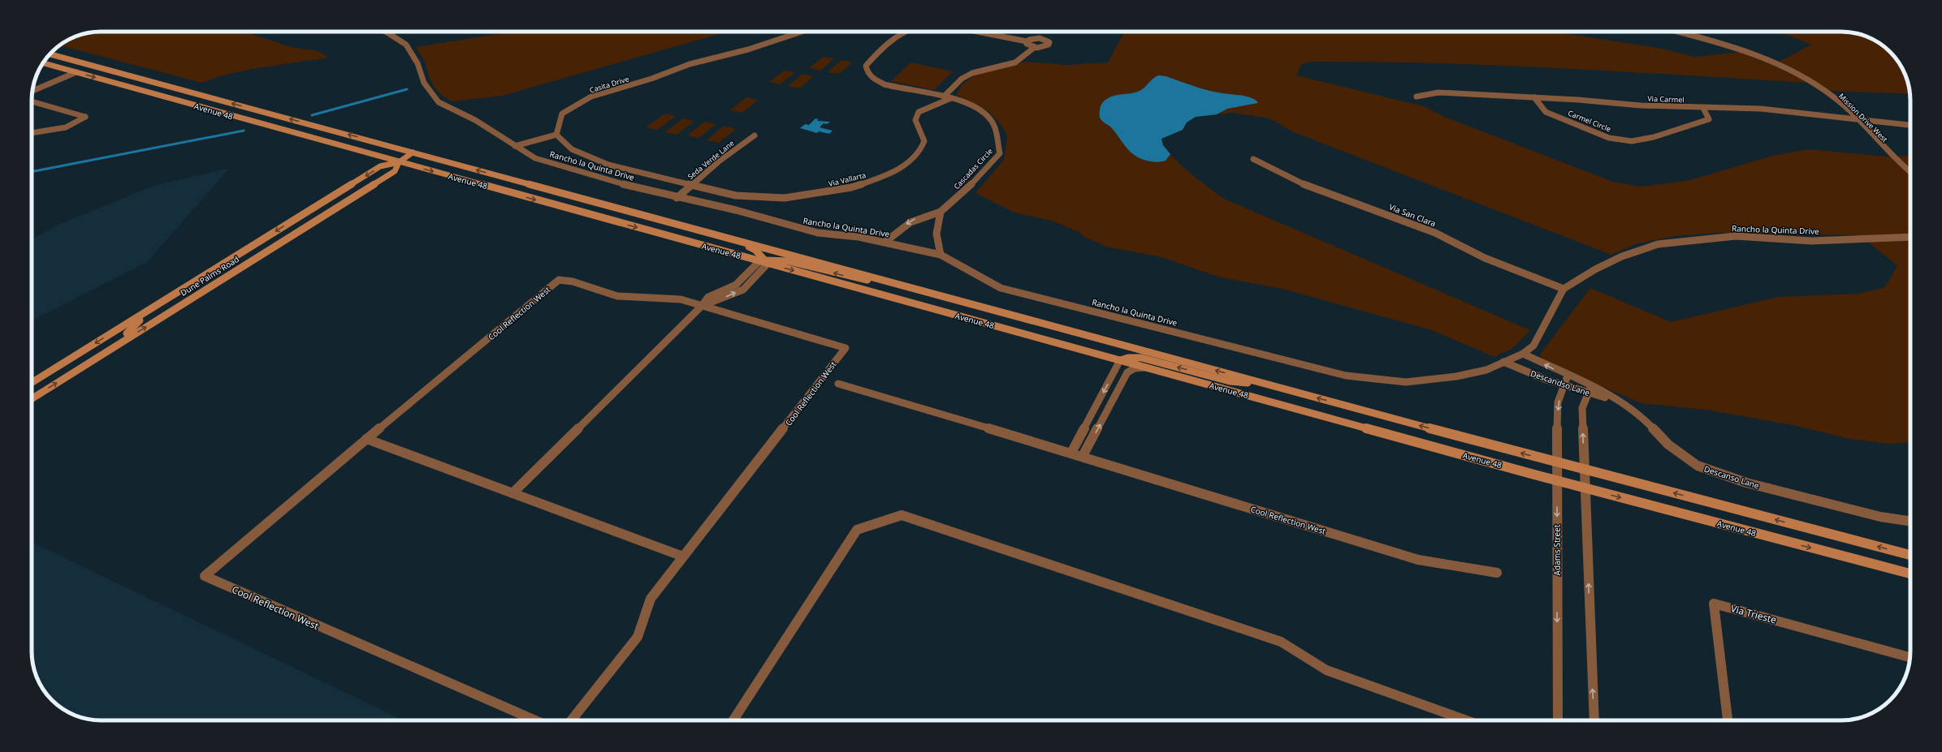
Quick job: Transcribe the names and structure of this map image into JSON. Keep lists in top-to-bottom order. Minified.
{"streets":{"main road":["Avenue 48","Dune Palms Road"],"street":["Casita Drive","Via Carmel","Mission Drive West","Carmel Circle","Seda Verde Lane","Rancho la Quinta Drive","Cascadas Circle","Via Vallarta","Via San Clara","Cool Reflection West","Descandso Lane","Descanso Lane","Adams Street","Via Trieste"]},"crossings":[["Via Carmel","Mission Drive West"],["Via Carmel","Carmel Circle"],["Avenue 48","Dune Palms Road"],["Avenue 48","Adams Street"],["Seda Verde Lane","Rancho la Quinta Drive"],["Seda Verde Lane","Via Vallarta"],["Rancho la Quinta Drive","Via San Clara"],["Rancho la Quinta Drive","Descandso Lane"],["Cascadas Circle","Via Vallarta"],["Descandso Lane","Descanso Lane"],["Descandso Lane","Adams Street"]]}
